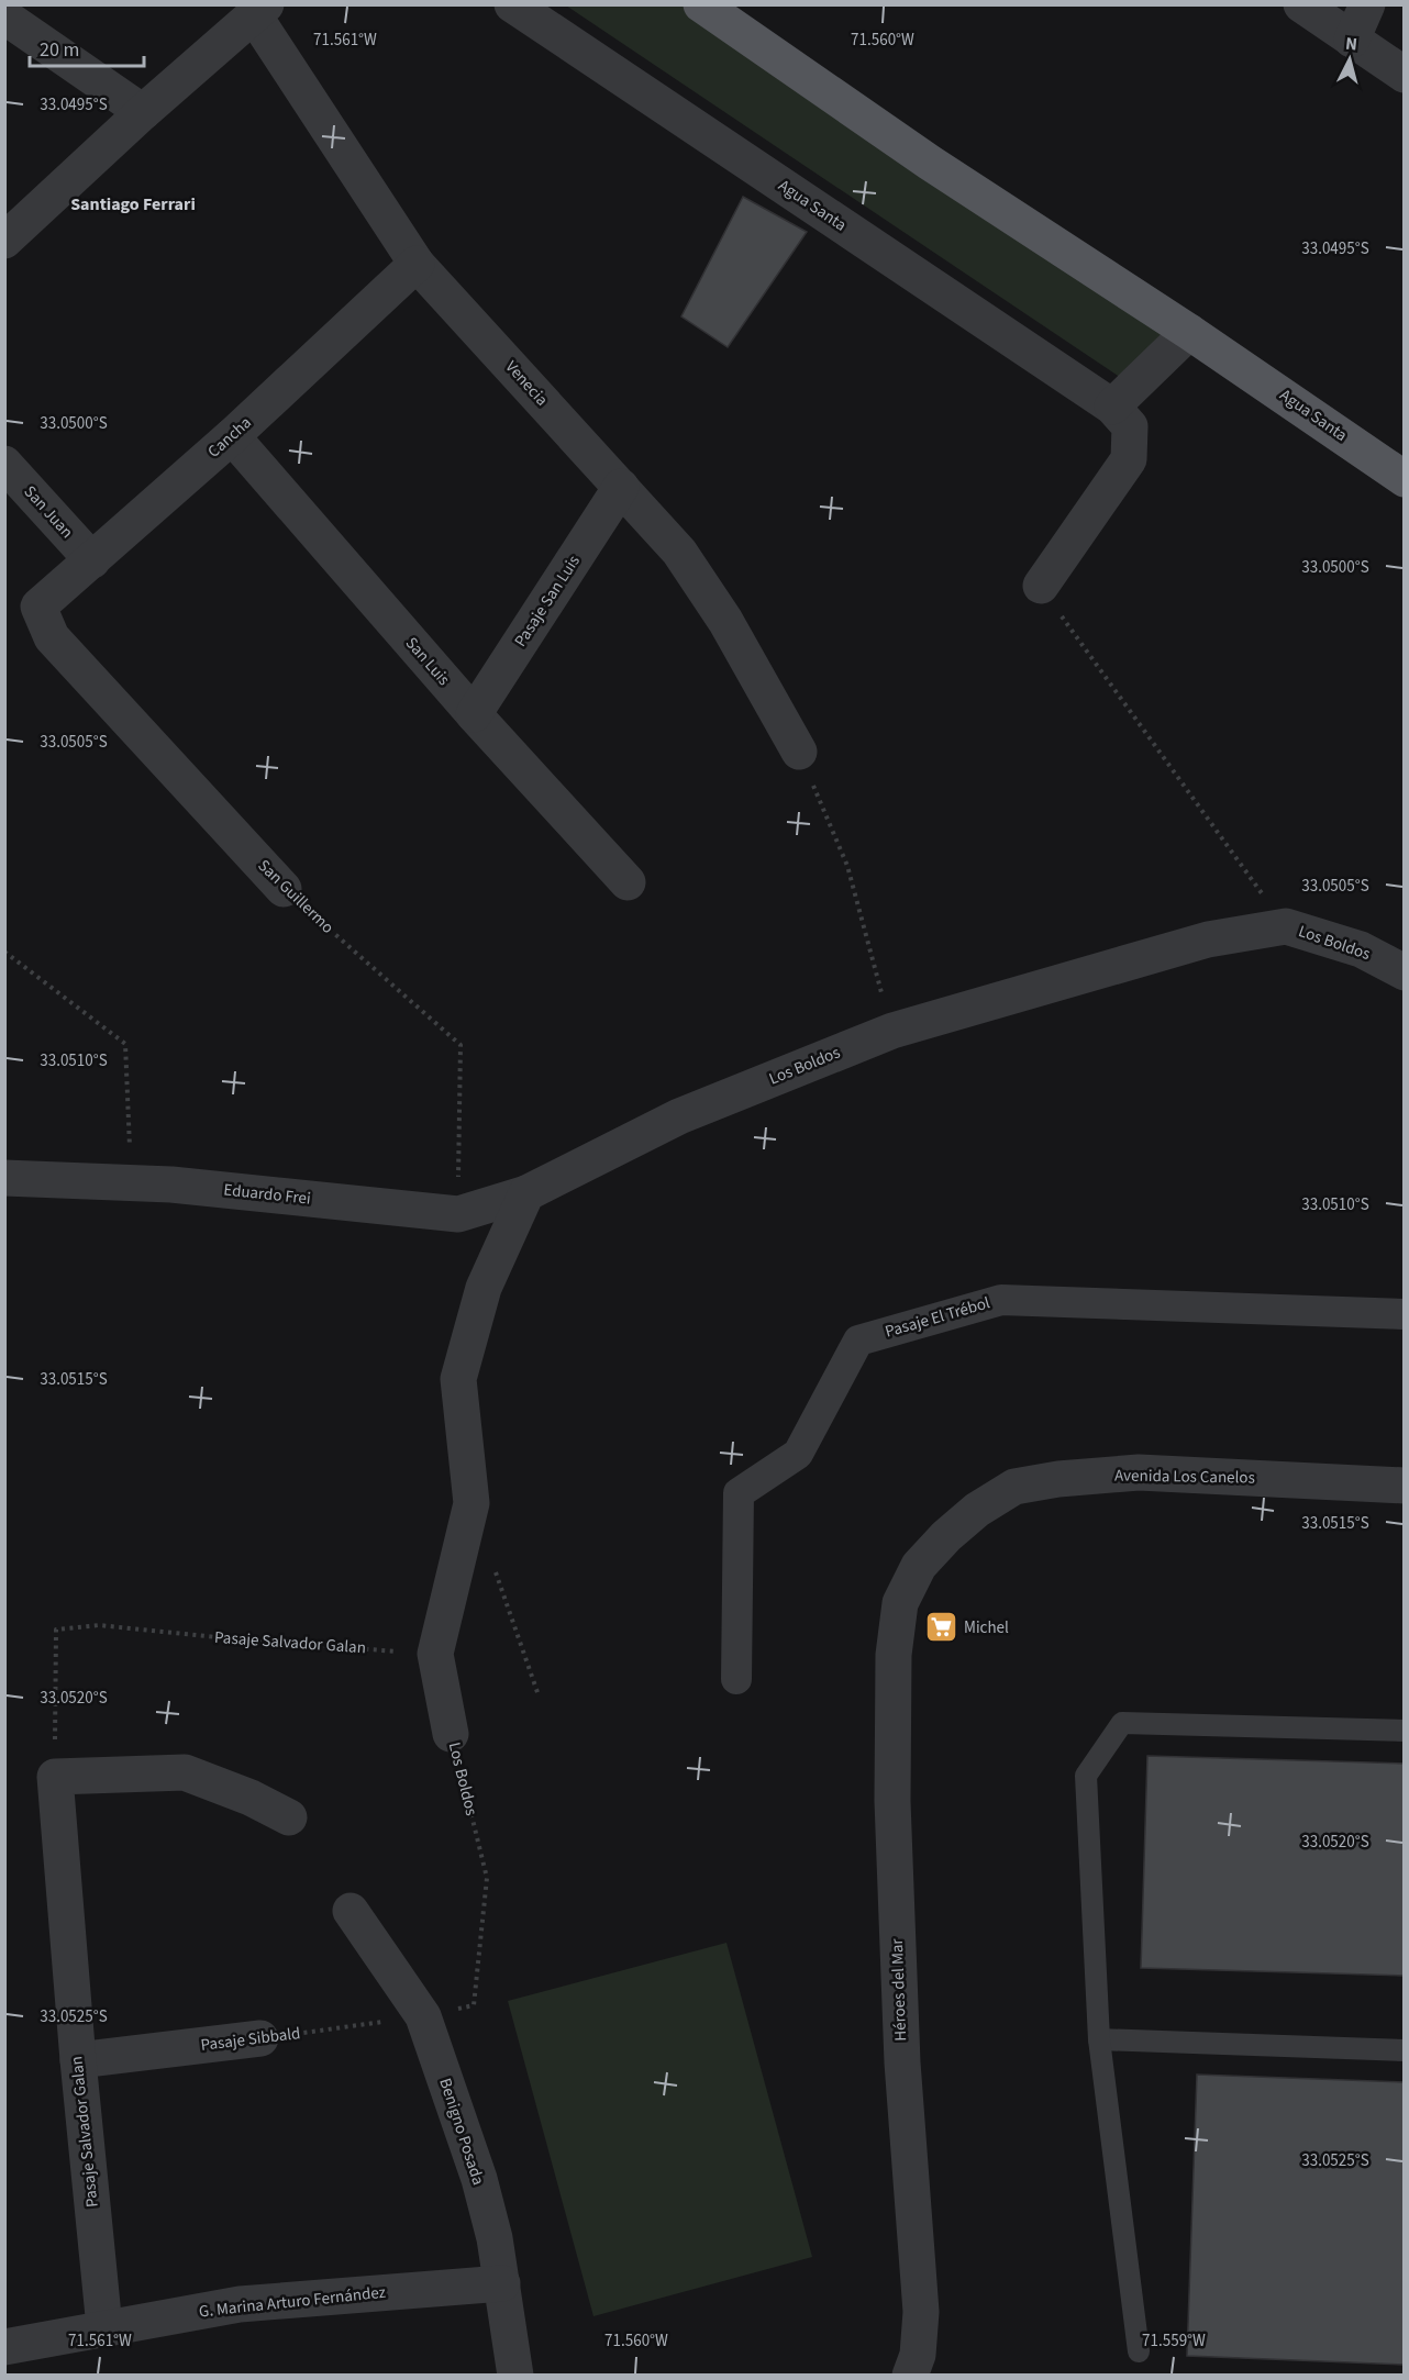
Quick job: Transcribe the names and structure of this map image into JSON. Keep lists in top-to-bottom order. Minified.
{"streets":{"main road":["Agua Santa"],"street":["Venecia","Cancha","San Juan","Pasaje San Luis","San Luis","San Guillermo","Los Boldos","Eduardo Frei","Pasaje El Trébol","Avenida Los Canelos","Pasaje Salvador Galan","Héroes del Mar","Pasaje Sibbald","Benigno Posada","G. Marina Arturo Fernández"]},"crossings":[["Venecia","Cancha"],["Venecia","Pasaje San Luis"],["Cancha","San Juan"],["Cancha","San Luis"],["Cancha","San Guillermo"],["Pasaje San Luis","San Luis"],["San Guillermo","Eduardo Frei"],["Los Boldos","Eduardo Frei"],["Los Boldos","Pasaje Salvador Galan"],["Los Boldos","Pasaje Sibbald"],["Los Boldos","Benigno Posada"],["Avenida Los Canelos","Héroes del Mar"],["Pasaje Salvador Galan","Pasaje Sibbald"],["Pasaje Salvador Galan","G. Marina Arturo Fernández"],["Pasaje Sibbald","Benigno Posada"],["Benigno Posada","G. Marina Arturo Fernández"]],"districts":["Santiago Ferrari"],"places":{"supermarket":["Michel"]},"scale_bar":"20 m","north":"top","coordinates":["71.561°W","71.560°W","33.0495°S","33.0500°S","33.0505°S","33.0510°S","33.0515°S","33.0520°S","33.0525°S","71.559°W"]}
